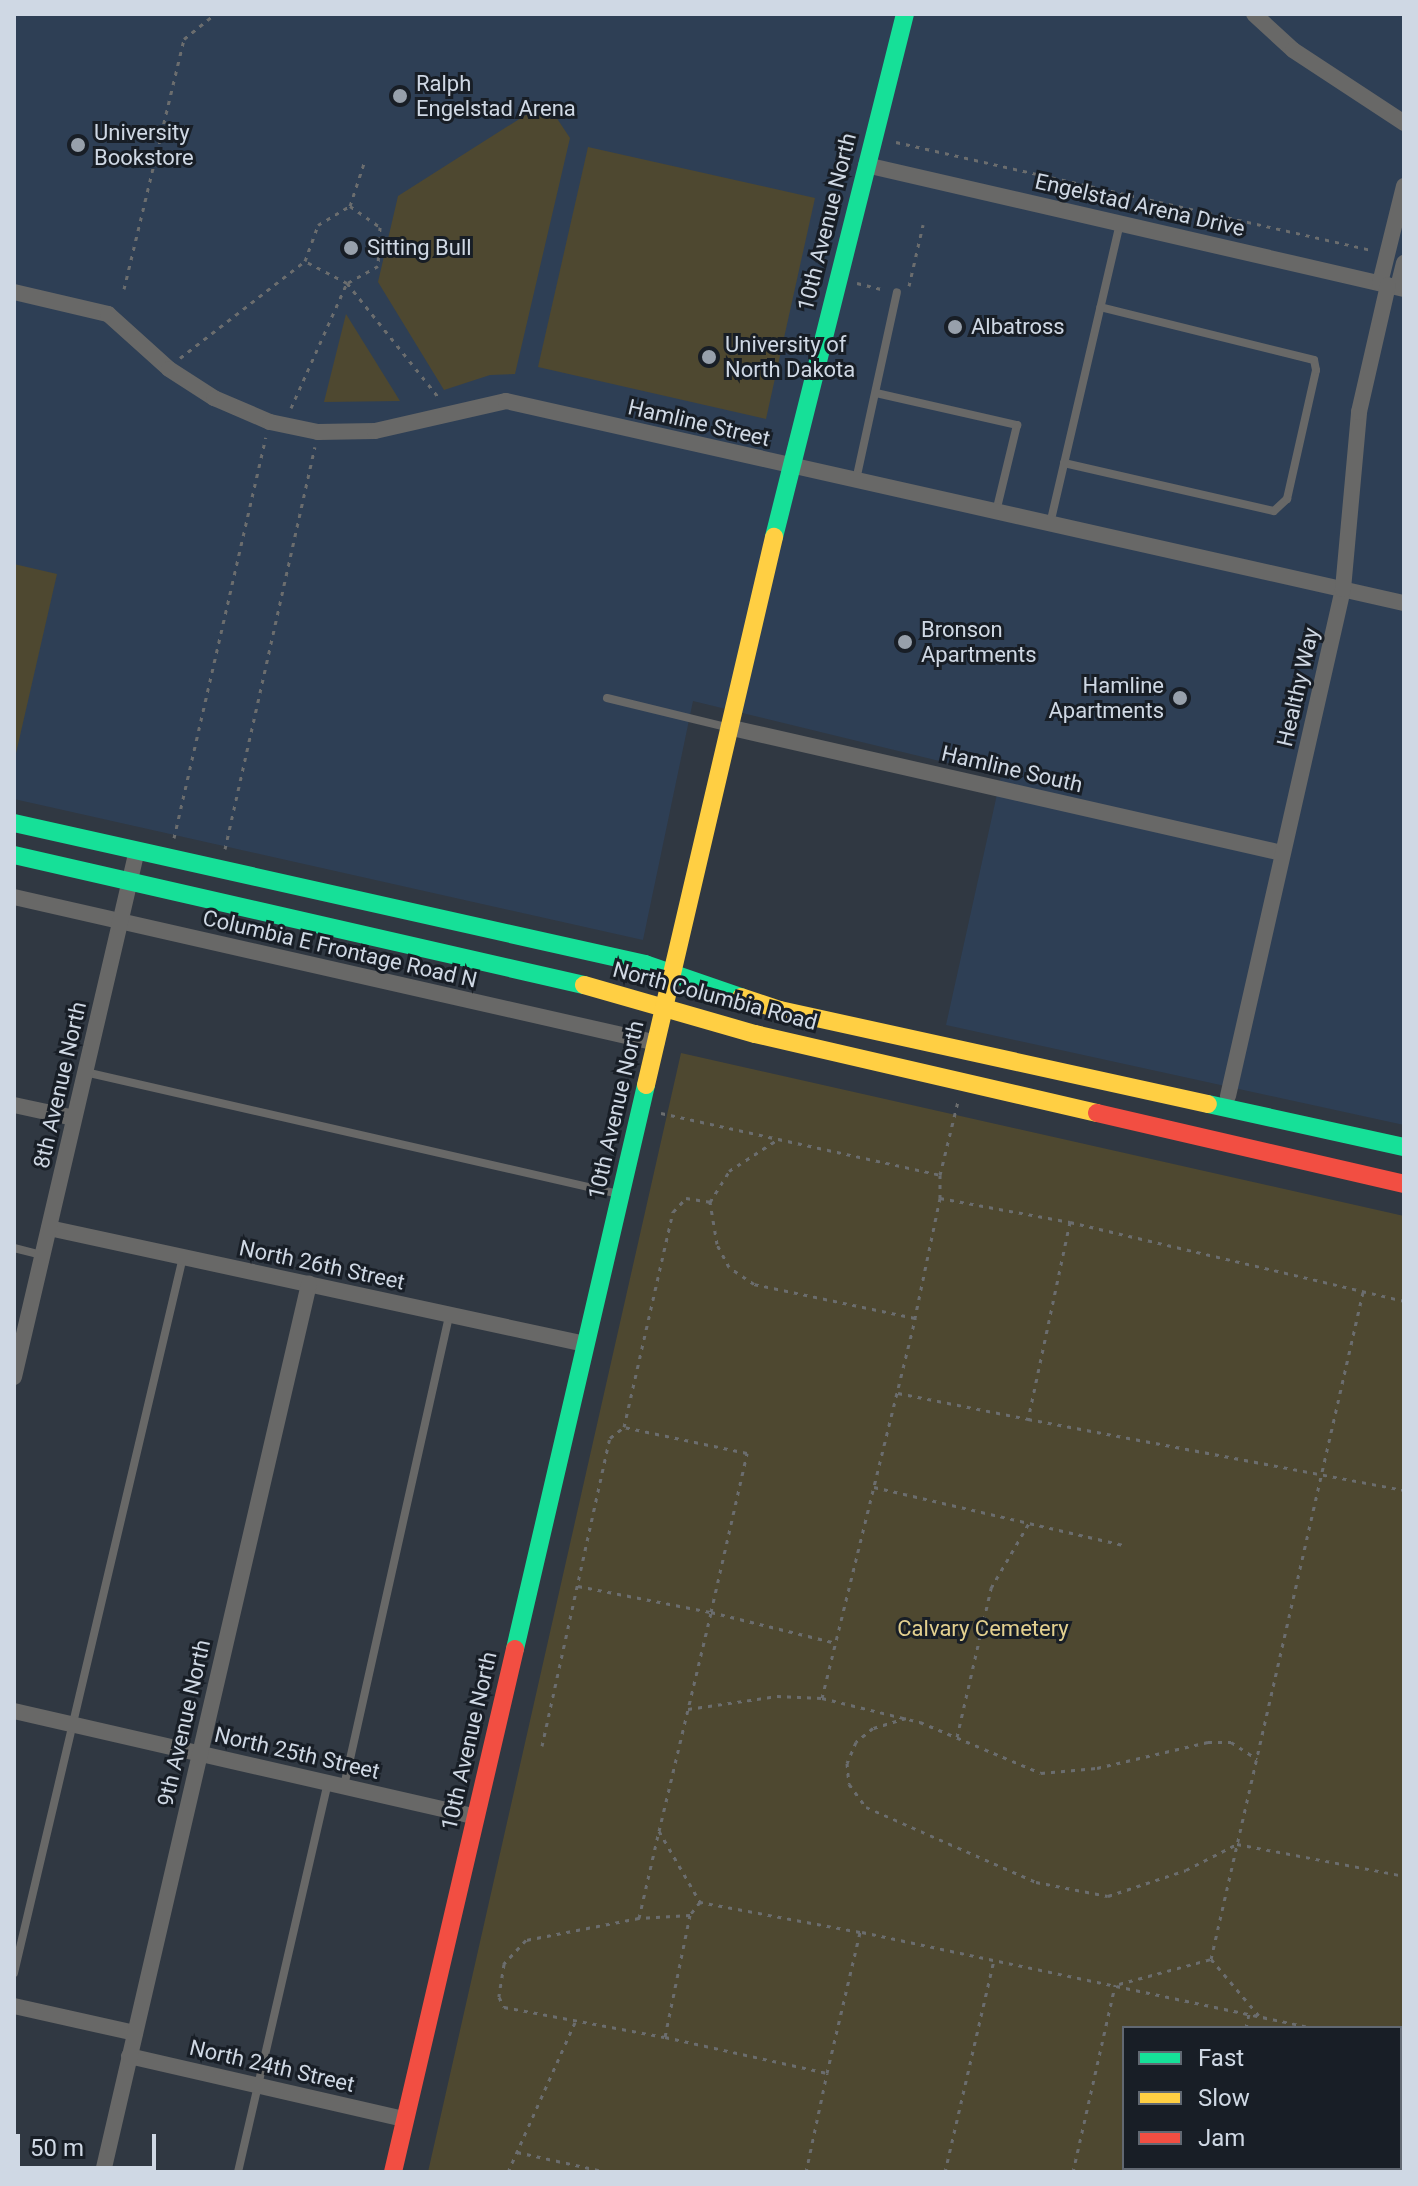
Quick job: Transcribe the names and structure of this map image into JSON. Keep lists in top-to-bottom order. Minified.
{"streets":{"main road":["10th Avenue North","North Columbia Road"],"street":["Engelstad Arena Drive","Hamline Street","Healthy Way","Hamline South","Columbia E Frontage Road N","8th Avenue North","North 26th Street","9th Avenue North","North 25th Street","North 24th Street"]},"crossings":[["Engelstad Arena Drive","10th Avenue North"],["Engelstad Arena Drive","Healthy Way"],["10th Avenue North","Hamline Street"],["10th Avenue North","Hamline South"],["10th Avenue North","Columbia E Frontage Road N"],["10th Avenue North","North Columbia Road"],["10th Avenue North","North 26th Street"],["10th Avenue North","North 25th Street"],["10th Avenue North","North 24th Street"],["Hamline Street","Healthy Way"],["Healthy Way","Hamline South"],["Columbia E Frontage Road N","8th Avenue North"],["North Columbia Road","8th Avenue North"],["8th Avenue North","North 26th Street"],["North 26th Street","9th Avenue North"],["9th Avenue North","North 25th Street"],["9th Avenue North","North 24th Street"]],"parks":["Calvary Cemetery"],"places":["Ralph Engelstad Arena","University Bookstore","Sitting Bull","Albatross","University of North Dakota","Bronson Apartments","Hamline Apartments"],"legend":["Fast","Slow","Jam"],"scale_bar":"50 m"}
